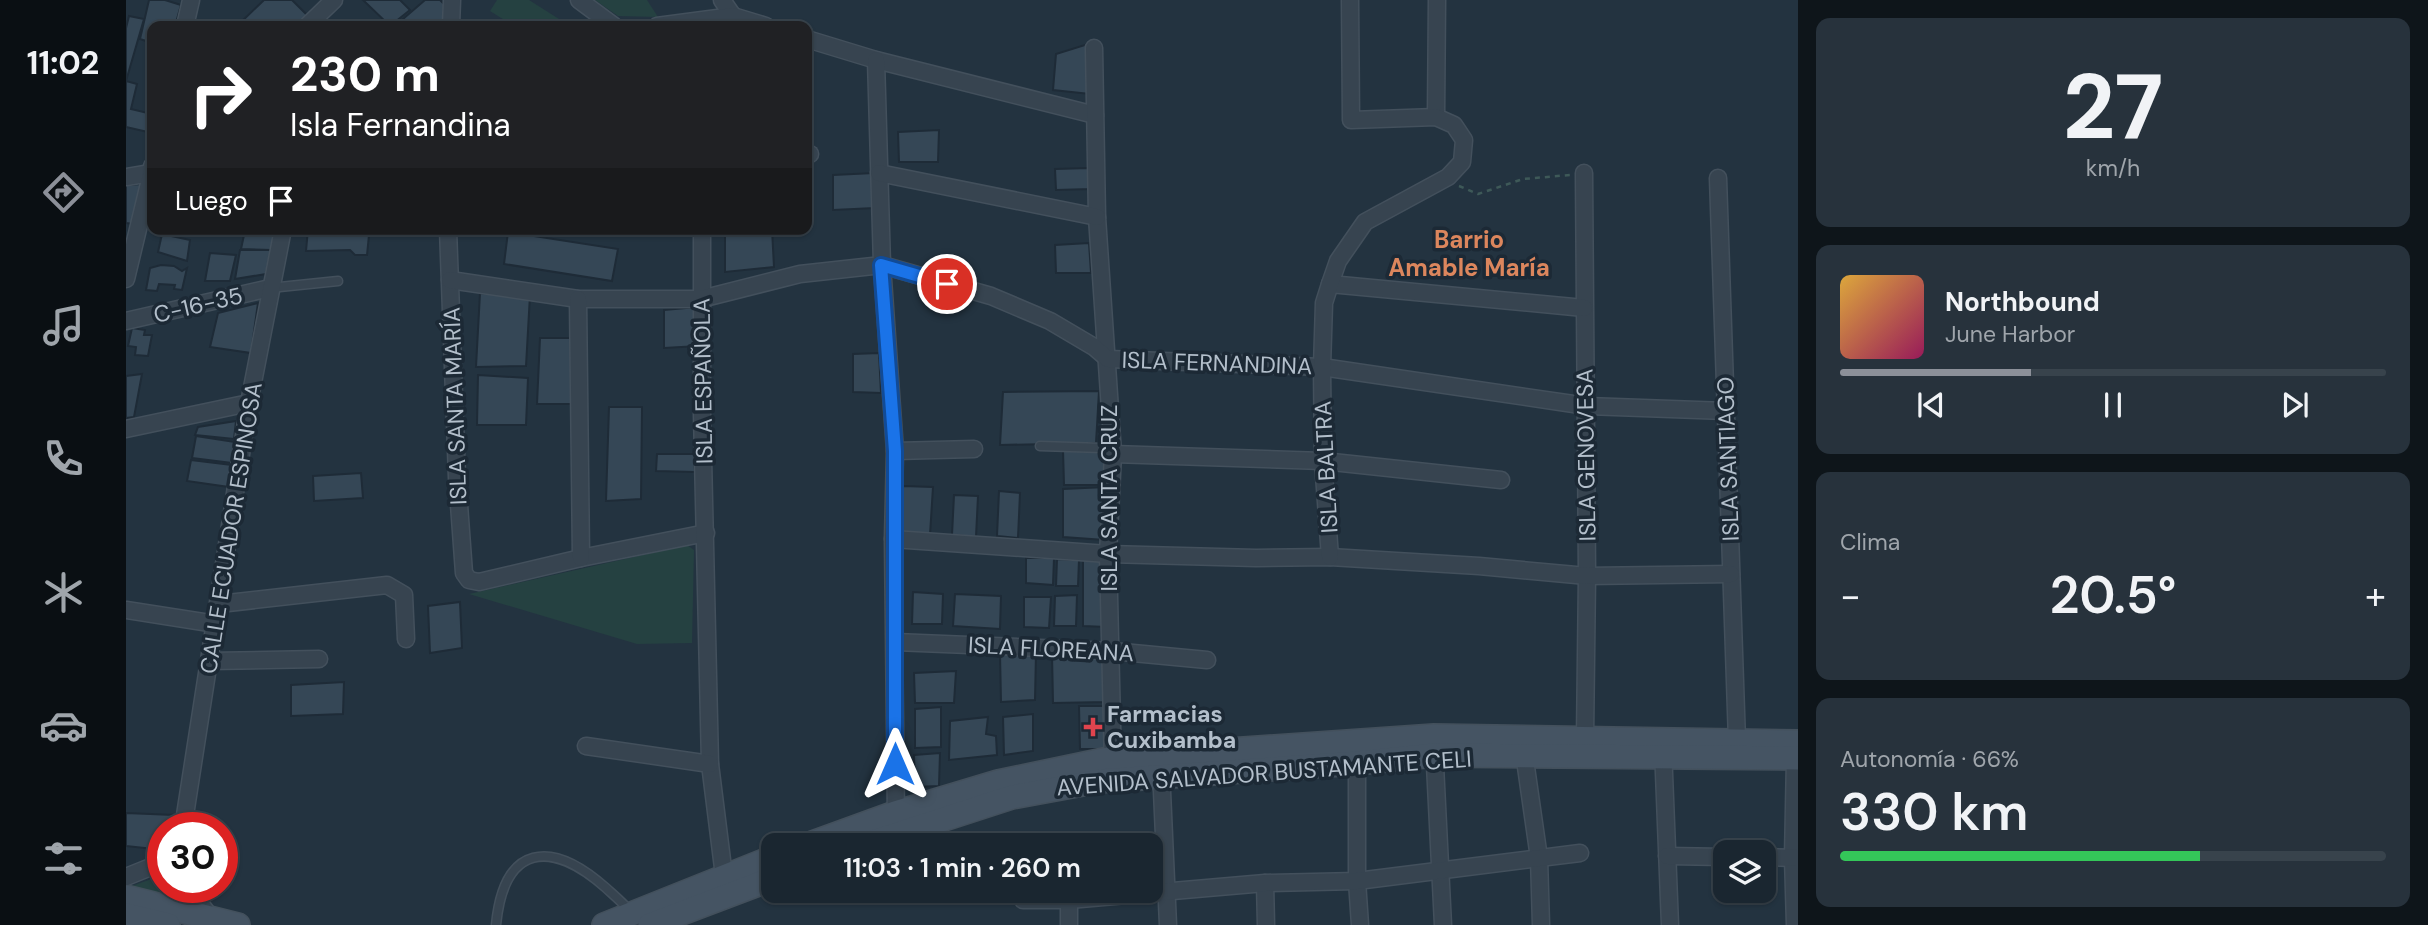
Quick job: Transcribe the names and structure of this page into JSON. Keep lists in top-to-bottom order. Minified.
{"streets":{"main road":["AVENIDA SALVADOR BUSTAMANTE CELI"],"street":["C-16-35","ISLA FERNANDINA","ISLA ESPAÑOLA","ISLA SANTA MARÍA","ISLA GENOVESA","ISLA SANTIAGO","ISLA BALTRA","ISLA SANTA CRUZ","CALLE ECUADOR ESPINOSA","ISLA FLOREANA"]},"crossings":[["C-16-35","CALLE ECUADOR ESPINOSA"],["ISLA FERNANDINA","ISLA ESPAÑOLA"],["ISLA FERNANDINA","ISLA SANTA MARÍA"],["ISLA FERNANDINA","ISLA GENOVESA"],["ISLA FERNANDINA","ISLA SANTIAGO"],["ISLA FERNANDINA","ISLA BALTRA"],["ISLA FERNANDINA","ISLA SANTA CRUZ"],["ISLA GENOVESA","AVENIDA SALVADOR BUSTAMANTE CELI"],["ISLA SANTIAGO","AVENIDA SALVADOR BUSTAMANTE CELI"],["ISLA SANTA CRUZ","ISLA FLOREANA"],["ISLA SANTA CRUZ","AVENIDA SALVADOR BUSTAMANTE CELI"]],"districts":["Barrio Amable María"],"places":{"health":["Farmacias Cuxibamba"]},"page":{"tabs":"11:02","tile":[["27","km/h"],"Clima",["Autonomía · 66%","330 km"]],"turn":["230 m","Isla Fernandina"],"then":"Luego","song":["Northbound","June Harbor"],"heat":["−","20.5°","+"],"limit":"30","trip":"11:03 · 1 min · 260 m"}}
